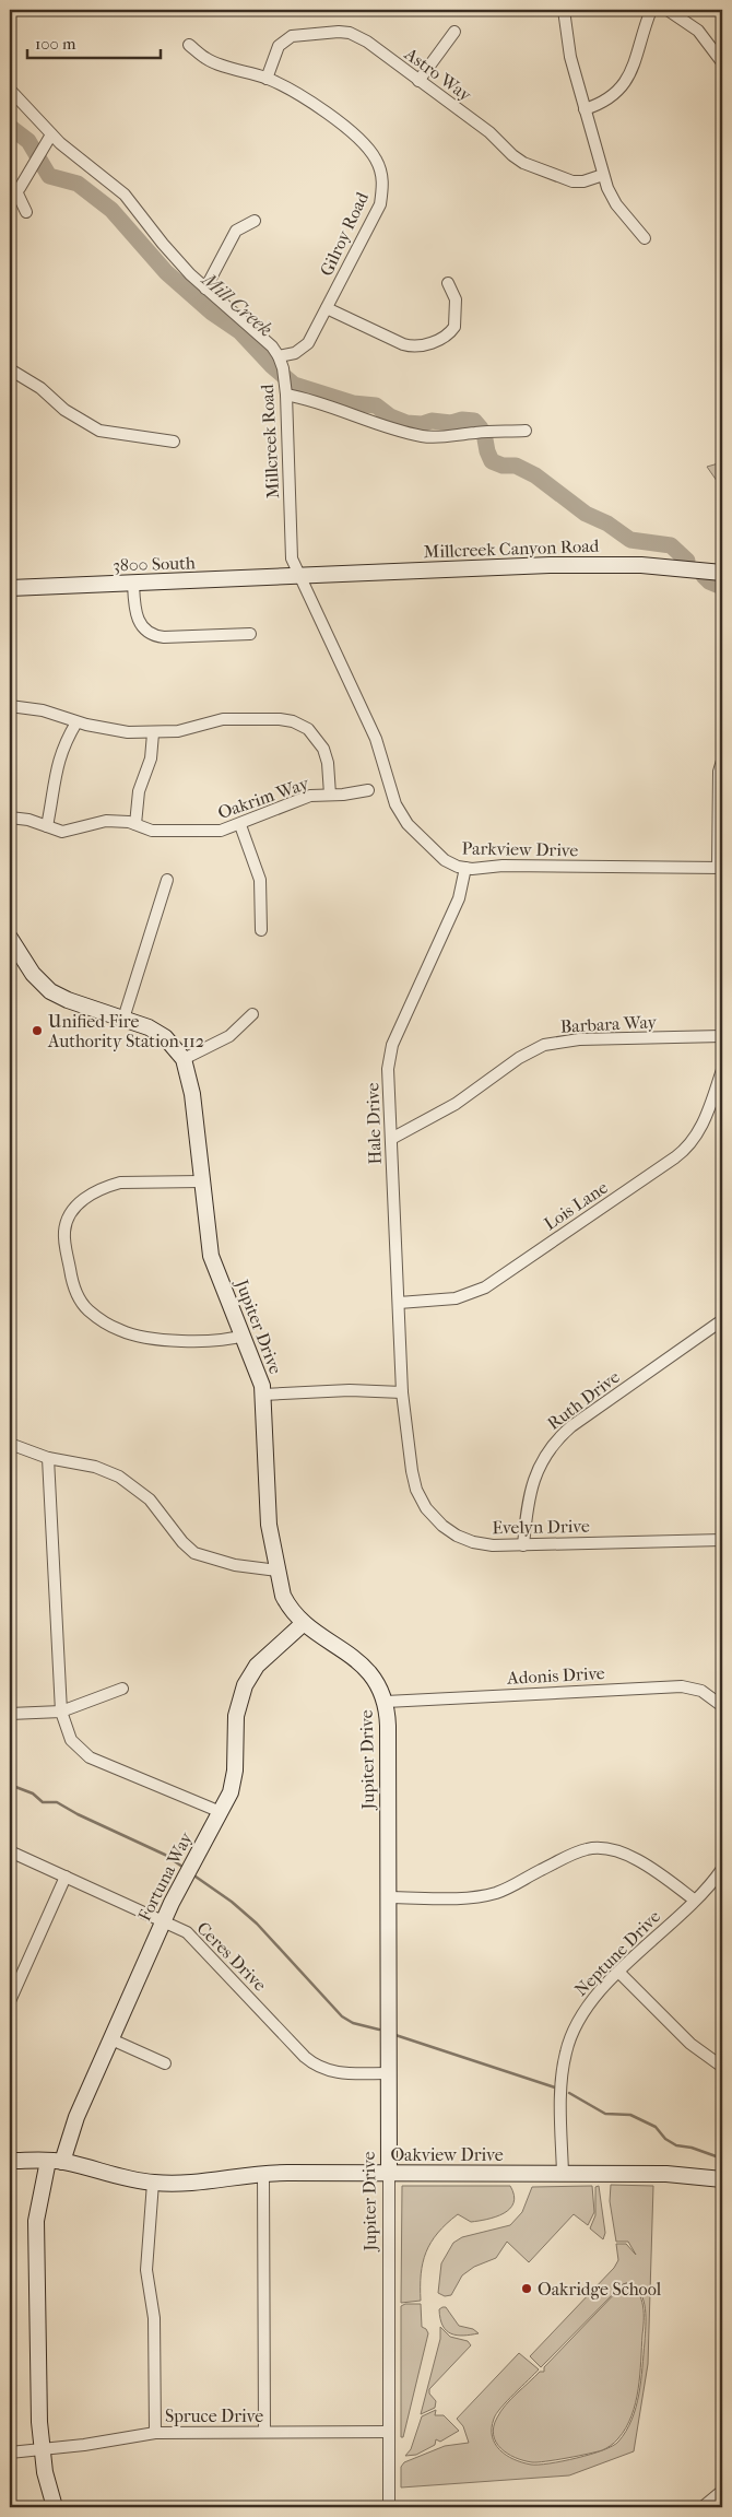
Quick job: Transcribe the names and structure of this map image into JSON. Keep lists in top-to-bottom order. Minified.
{"streets":{"street":["Astro Way","Gilroy Road","Millcreek Road","Millcreek Canyon Road","3800 South","Oakrim Way","Parkview Drive","Barbara Way","Hale Drive","Lois Lane","Jupiter Drive","Ruth Drive","Evelyn Drive","Adonis Drive","Fortuna Way","Neptune Drive","Ceres Drive","Oakview Drive","Spruce Drive"]},"crossings":[["Astro Way","Gilroy Road"],["Gilroy Road","Millcreek Road"],["Millcreek Road","Millcreek Canyon Road"],["Millcreek Road","3800 South"],["Millcreek Road","Parkview Drive"],["Millcreek Canyon Road","3800 South"],["Millcreek Canyon Road","Parkview Drive"],["3800 South","Parkview Drive"],["Parkview Drive","Hale Drive"],["Barbara Way","Hale Drive"],["Hale Drive","Lois Lane"],["Hale Drive","Evelyn Drive"],["Jupiter Drive","Adonis Drive"],["Jupiter Drive","Fortuna Way"],["Jupiter Drive","Ceres Drive"],["Jupiter Drive","Oakview Drive"],["Jupiter Drive","Spruce Drive"],["Ruth Drive","Evelyn Drive"],["Fortuna Way","Ceres Drive"],["Fortuna Way","Oakview Drive"],["Fortuna Way","Spruce Drive"],["Neptune Drive","Oakview Drive"]],"water":["Mill Creek"],"places":["Unified Fire Authority Station 112","Oakridge School"],"scale_bar":"100 m"}
